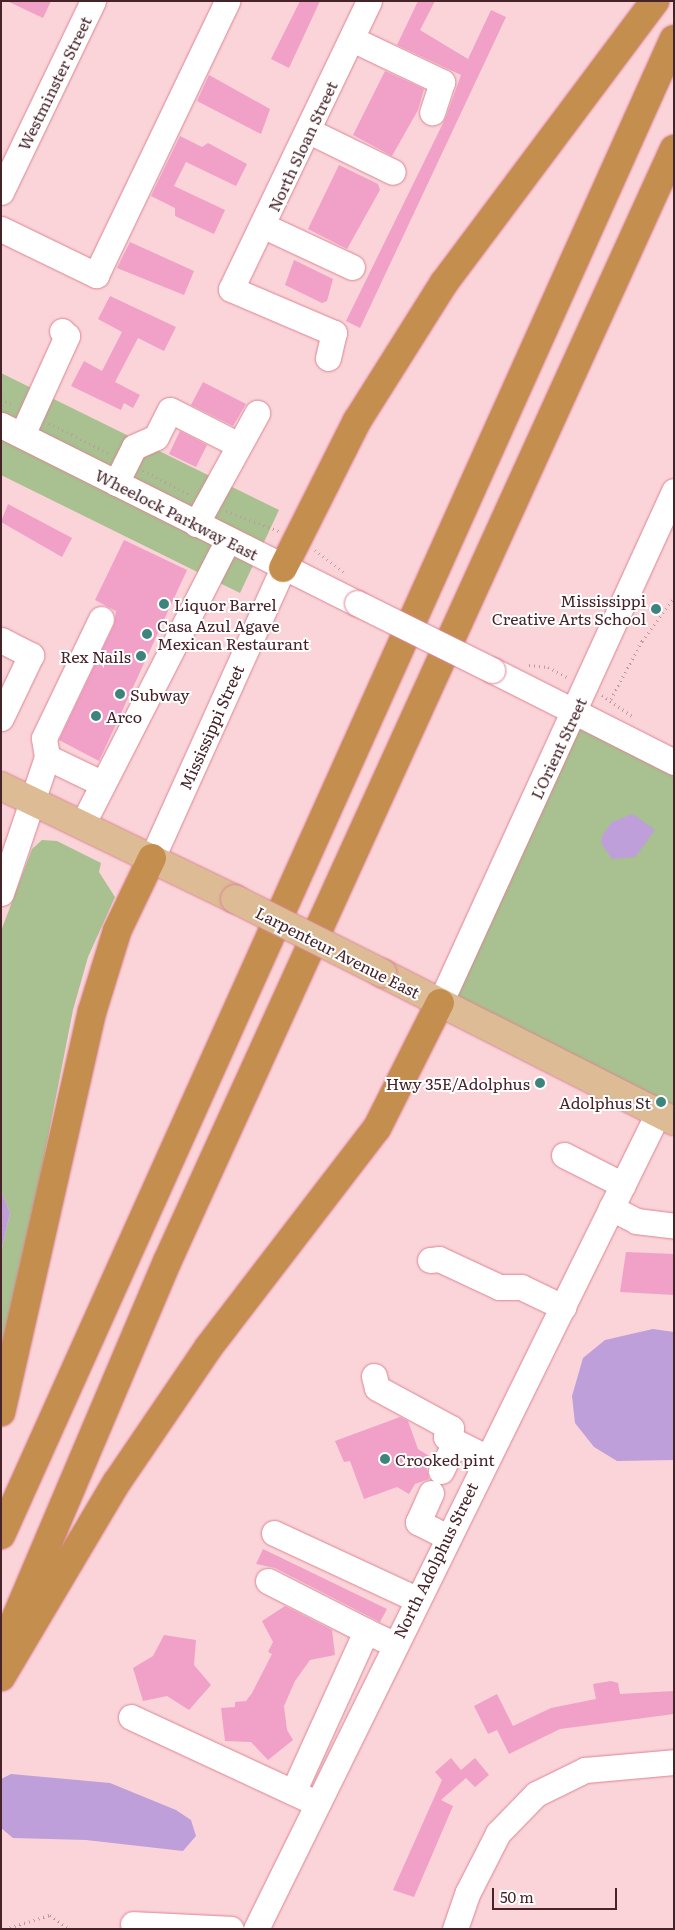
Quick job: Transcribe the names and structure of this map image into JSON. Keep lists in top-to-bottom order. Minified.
{"streets":{"main road":["Larpenteur Avenue East"],"street":["Westminster Street","North Sloan Street","Wheelock Parkway East","Mississippi Street","L'Orient Street","North Adolphus Street"]},"crossings":[["Wheelock Parkway East","Mississippi Street"],["Wheelock Parkway East","L'Orient Street"],["Mississippi Street","Larpenteur Avenue East"],["L'Orient Street","Larpenteur Avenue East"],["Larpenteur Avenue East","North Adolphus Street"]],"places":["Liquor Barrel","Mississippi Creative Arts School","Casa Azul Agave Mexican Restaurant","Rex Nails","Subway","Arco","Hwy 35E/Adolphus","Adolphus St","Crooked pint"],"scale_bar":"50 m"}
